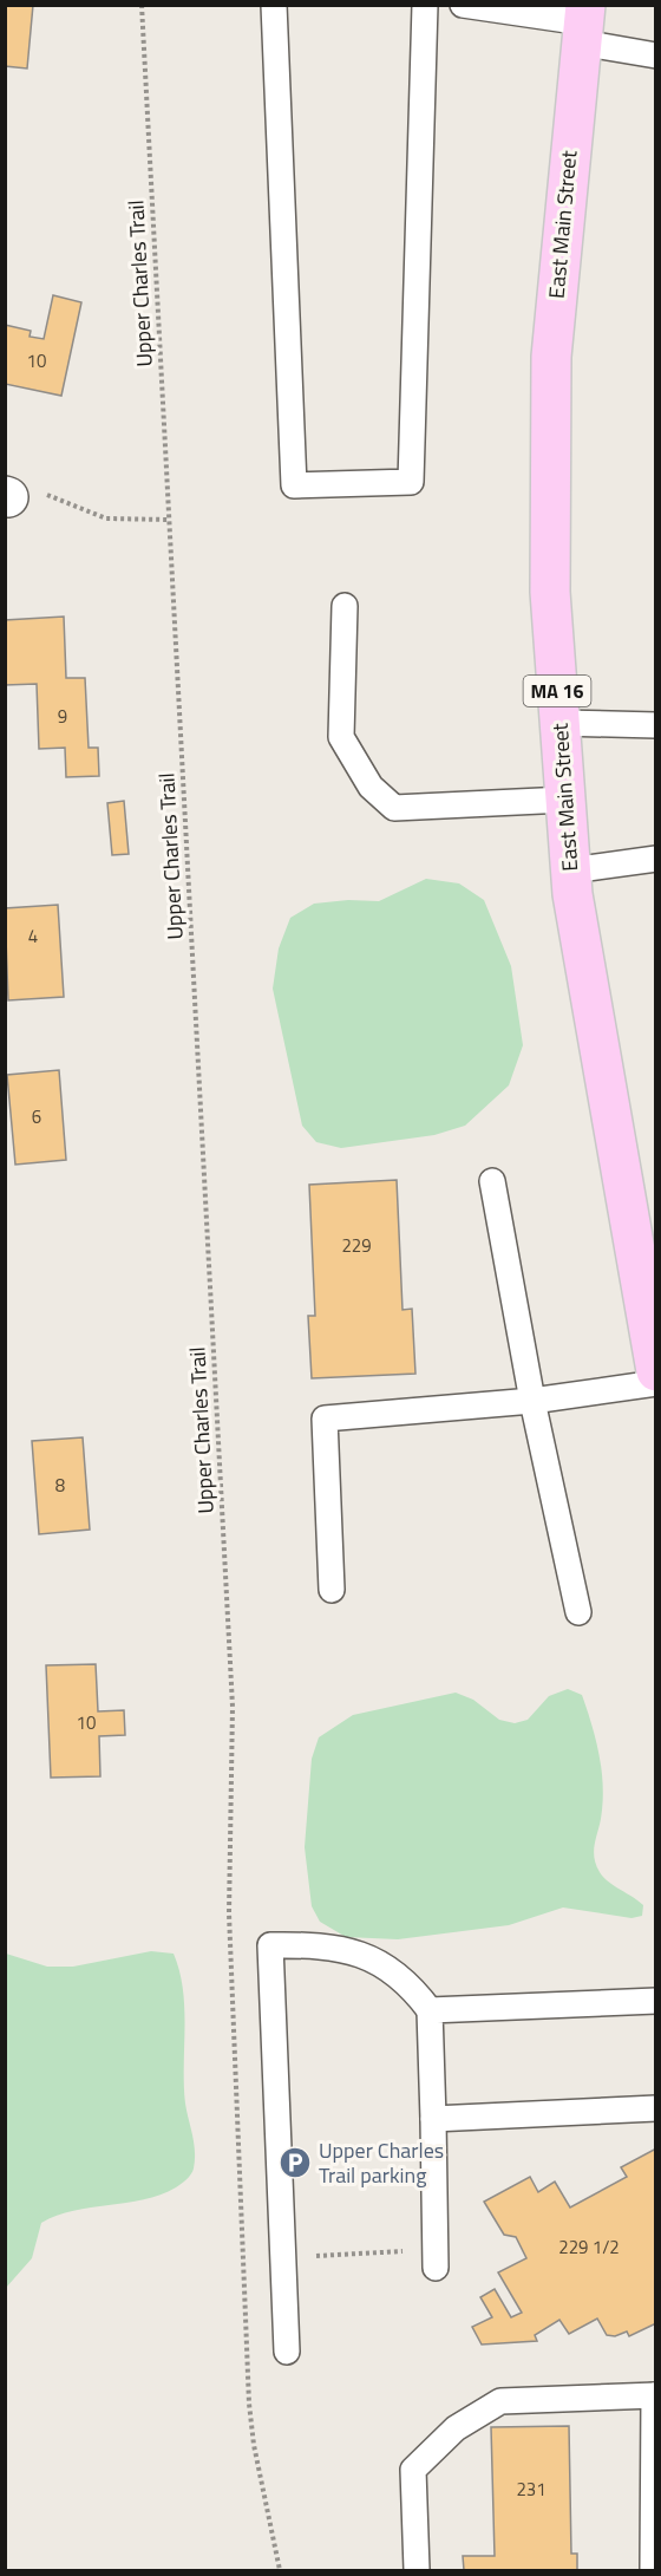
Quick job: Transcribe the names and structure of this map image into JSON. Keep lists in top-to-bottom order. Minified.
{"streets":{"main road":["East Main Street","MA 16"],"path":["Upper Charles Trail"]},"places":{"parking":["Upper Charles Trail parking"]},"house_numbers":["10","9","4","6","229","8","10","229 1/2","231"]}
